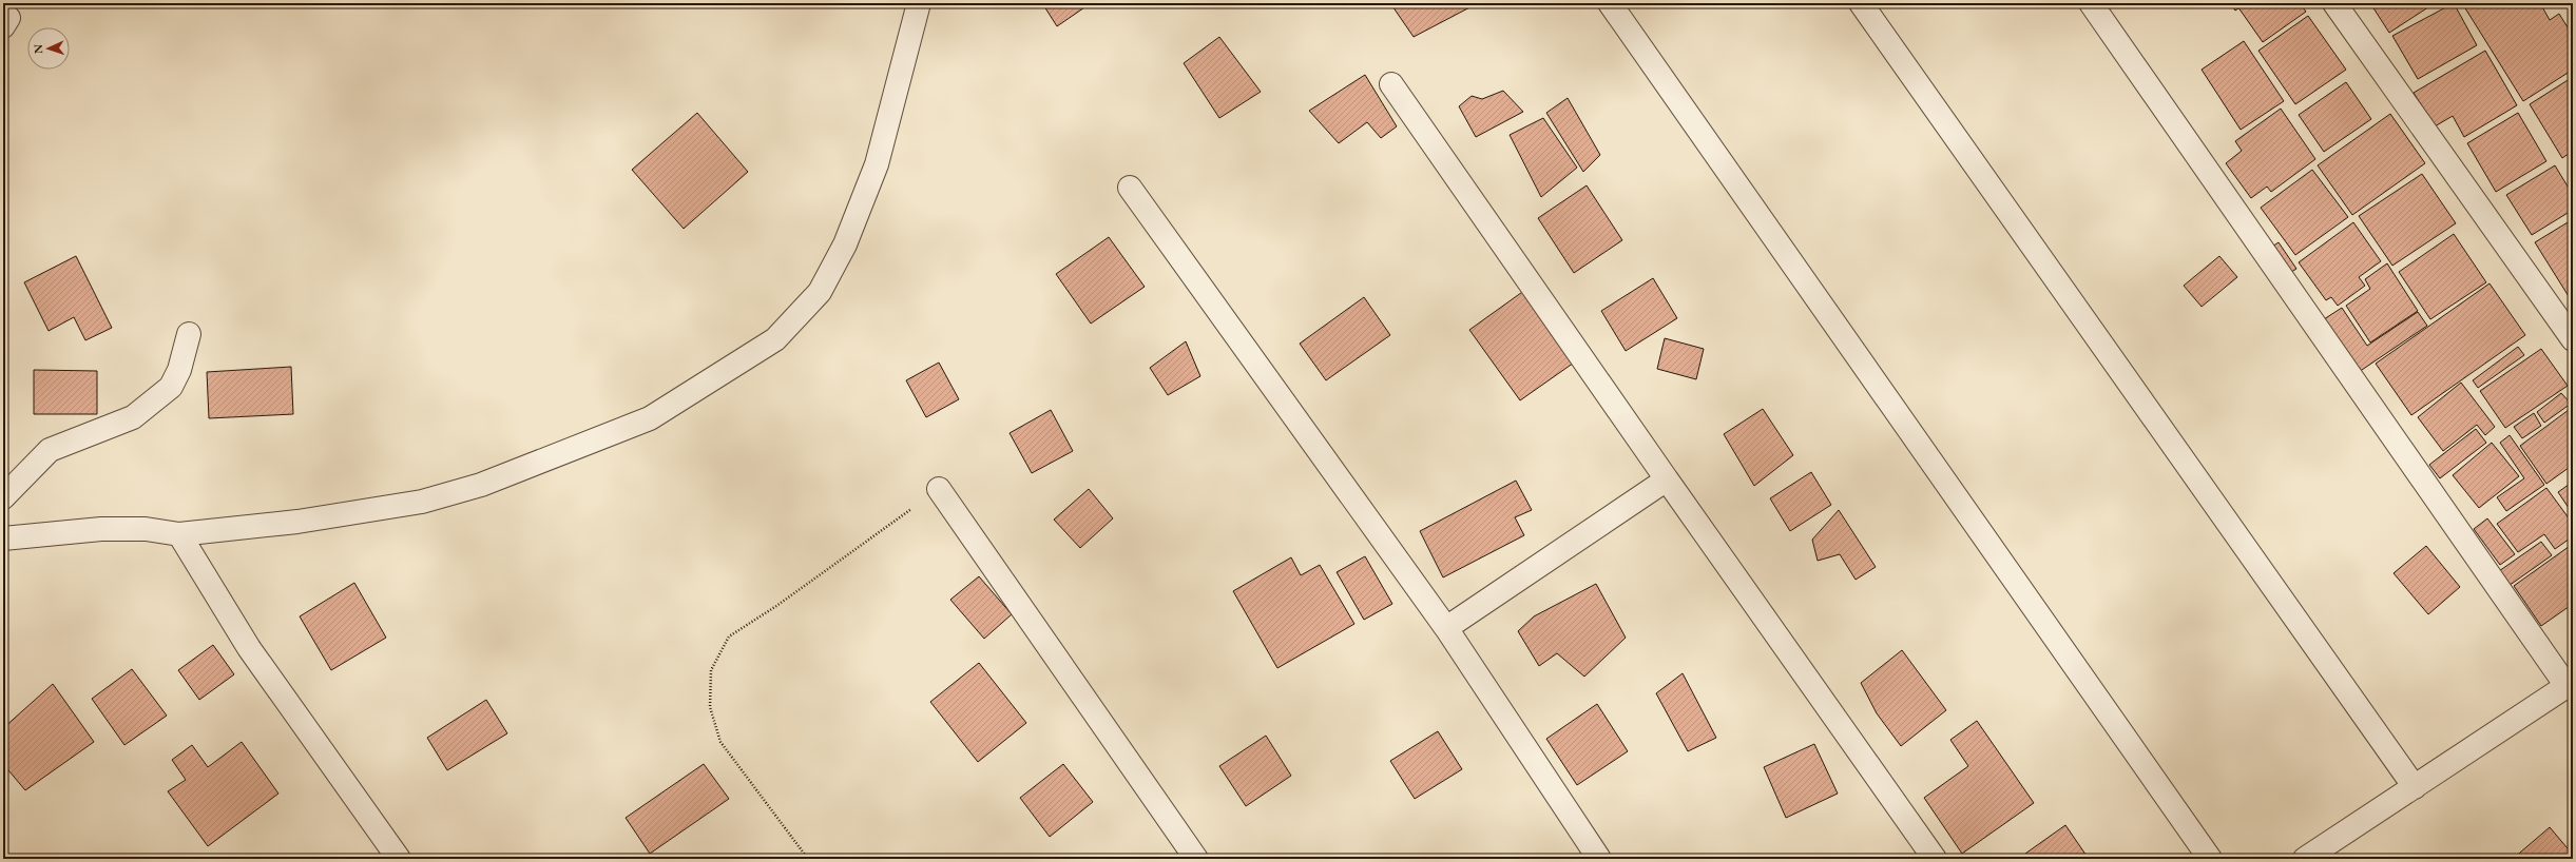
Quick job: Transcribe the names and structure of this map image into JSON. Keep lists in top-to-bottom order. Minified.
{"north":"left"}
